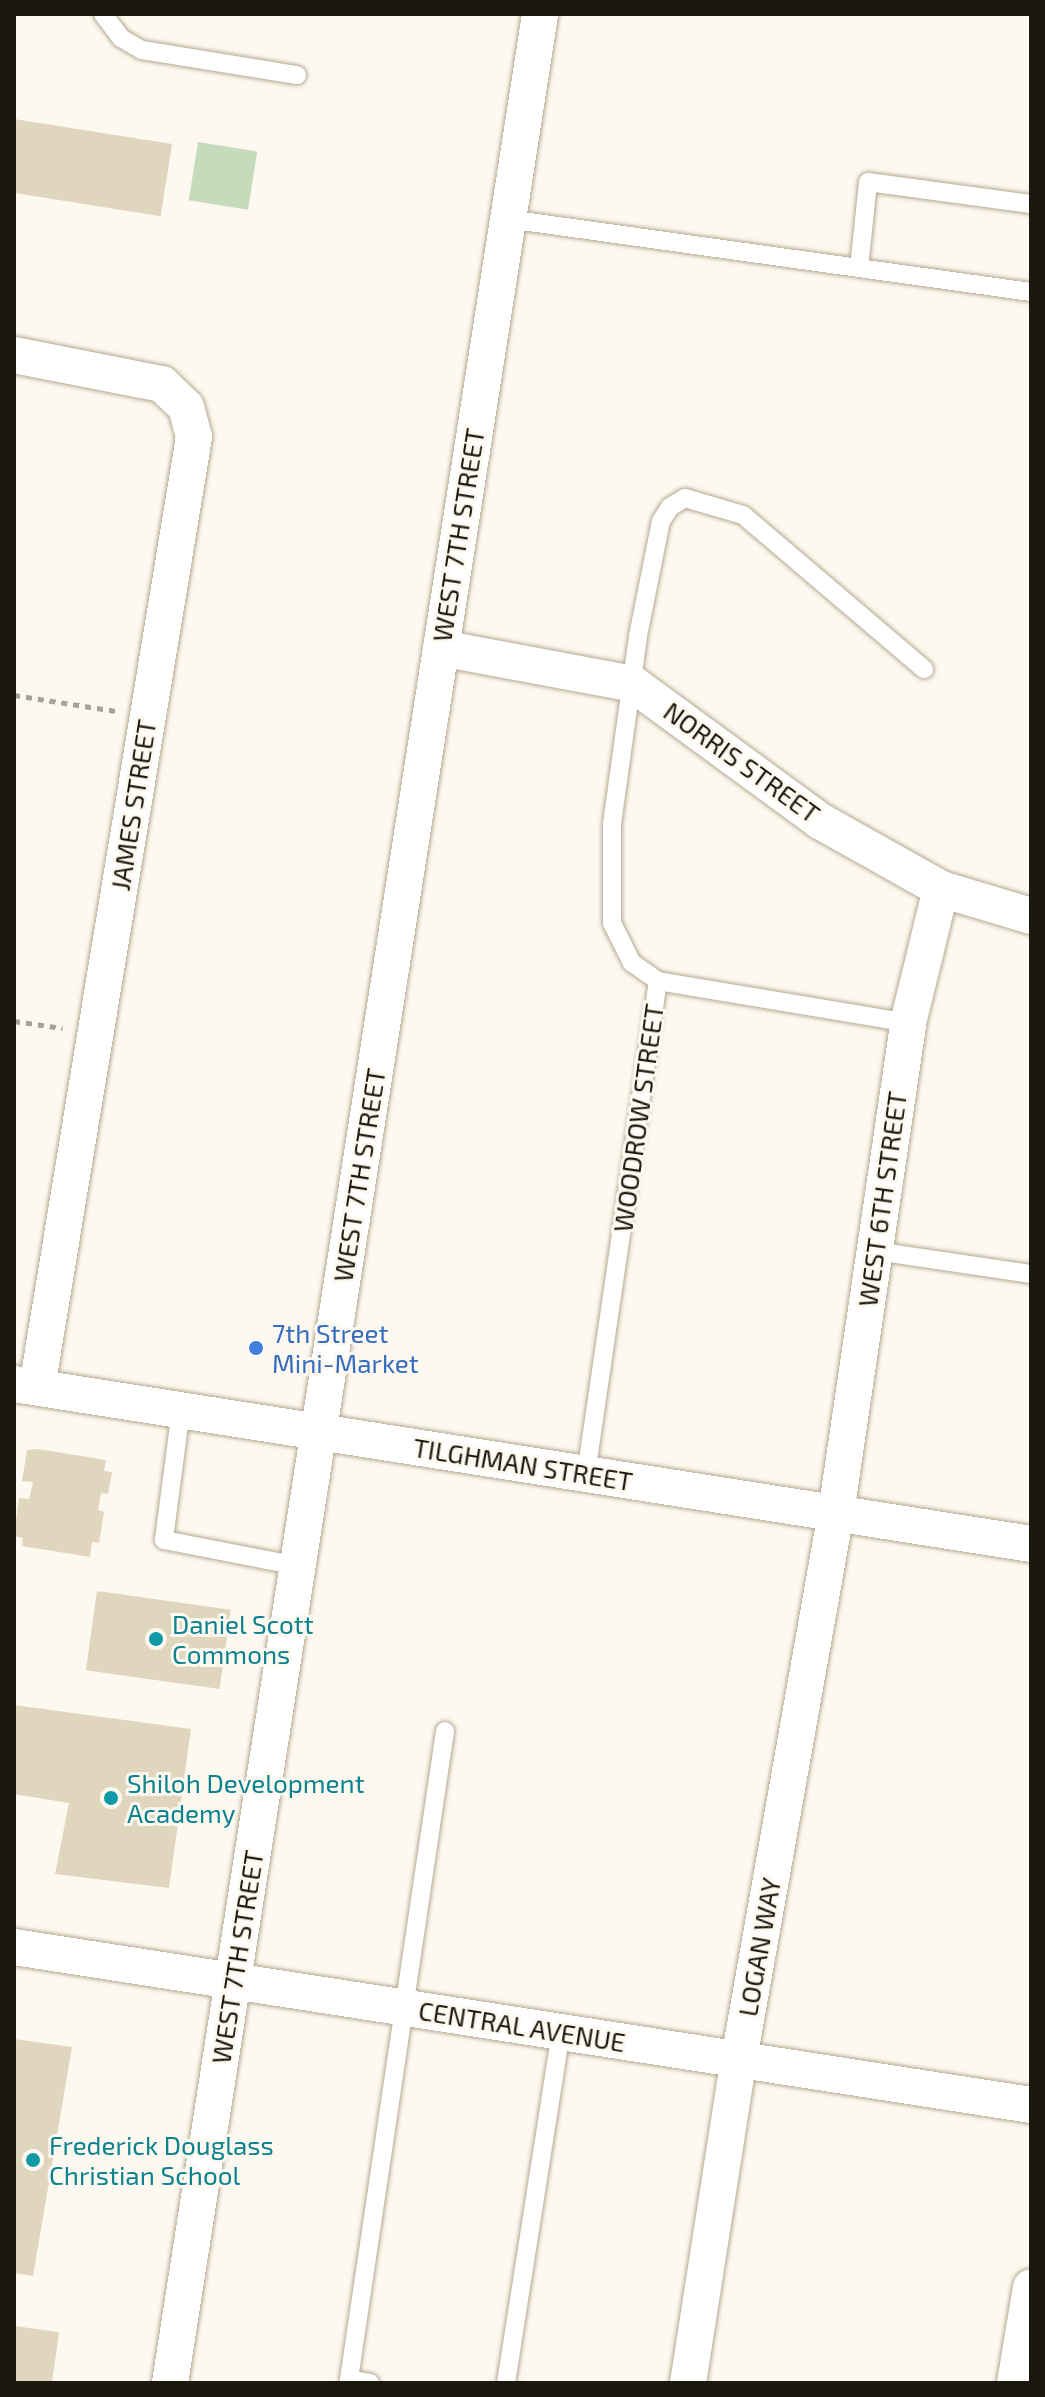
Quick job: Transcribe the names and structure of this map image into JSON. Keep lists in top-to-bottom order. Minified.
{"streets":{"street":["WEST 7TH STREET","NORRIS STREET","JAMES STREET","WEST 6TH STREET","TILGHMAN STREET","LOGAN WAY","CENTRAL AVENUE"],"lane":["WOODROW STREET"]},"crossings":[["WEST 7TH STREET","NORRIS STREET"],["WEST 7TH STREET","TILGHMAN STREET"],["WEST 7TH STREET","CENTRAL AVENUE"],["NORRIS STREET","WOODROW STREET"],["NORRIS STREET","WEST 6TH STREET"],["JAMES STREET","TILGHMAN STREET"],["WOODROW STREET","TILGHMAN STREET"],["WEST 6TH STREET","TILGHMAN STREET"],["WEST 6TH STREET","LOGAN WAY"],["TILGHMAN STREET","LOGAN WAY"],["LOGAN WAY","CENTRAL AVENUE"]],"places":["7th Street Mini-Market","Daniel Scott Commons","Shiloh Development Academy","Frederick Douglass Christian School"]}
